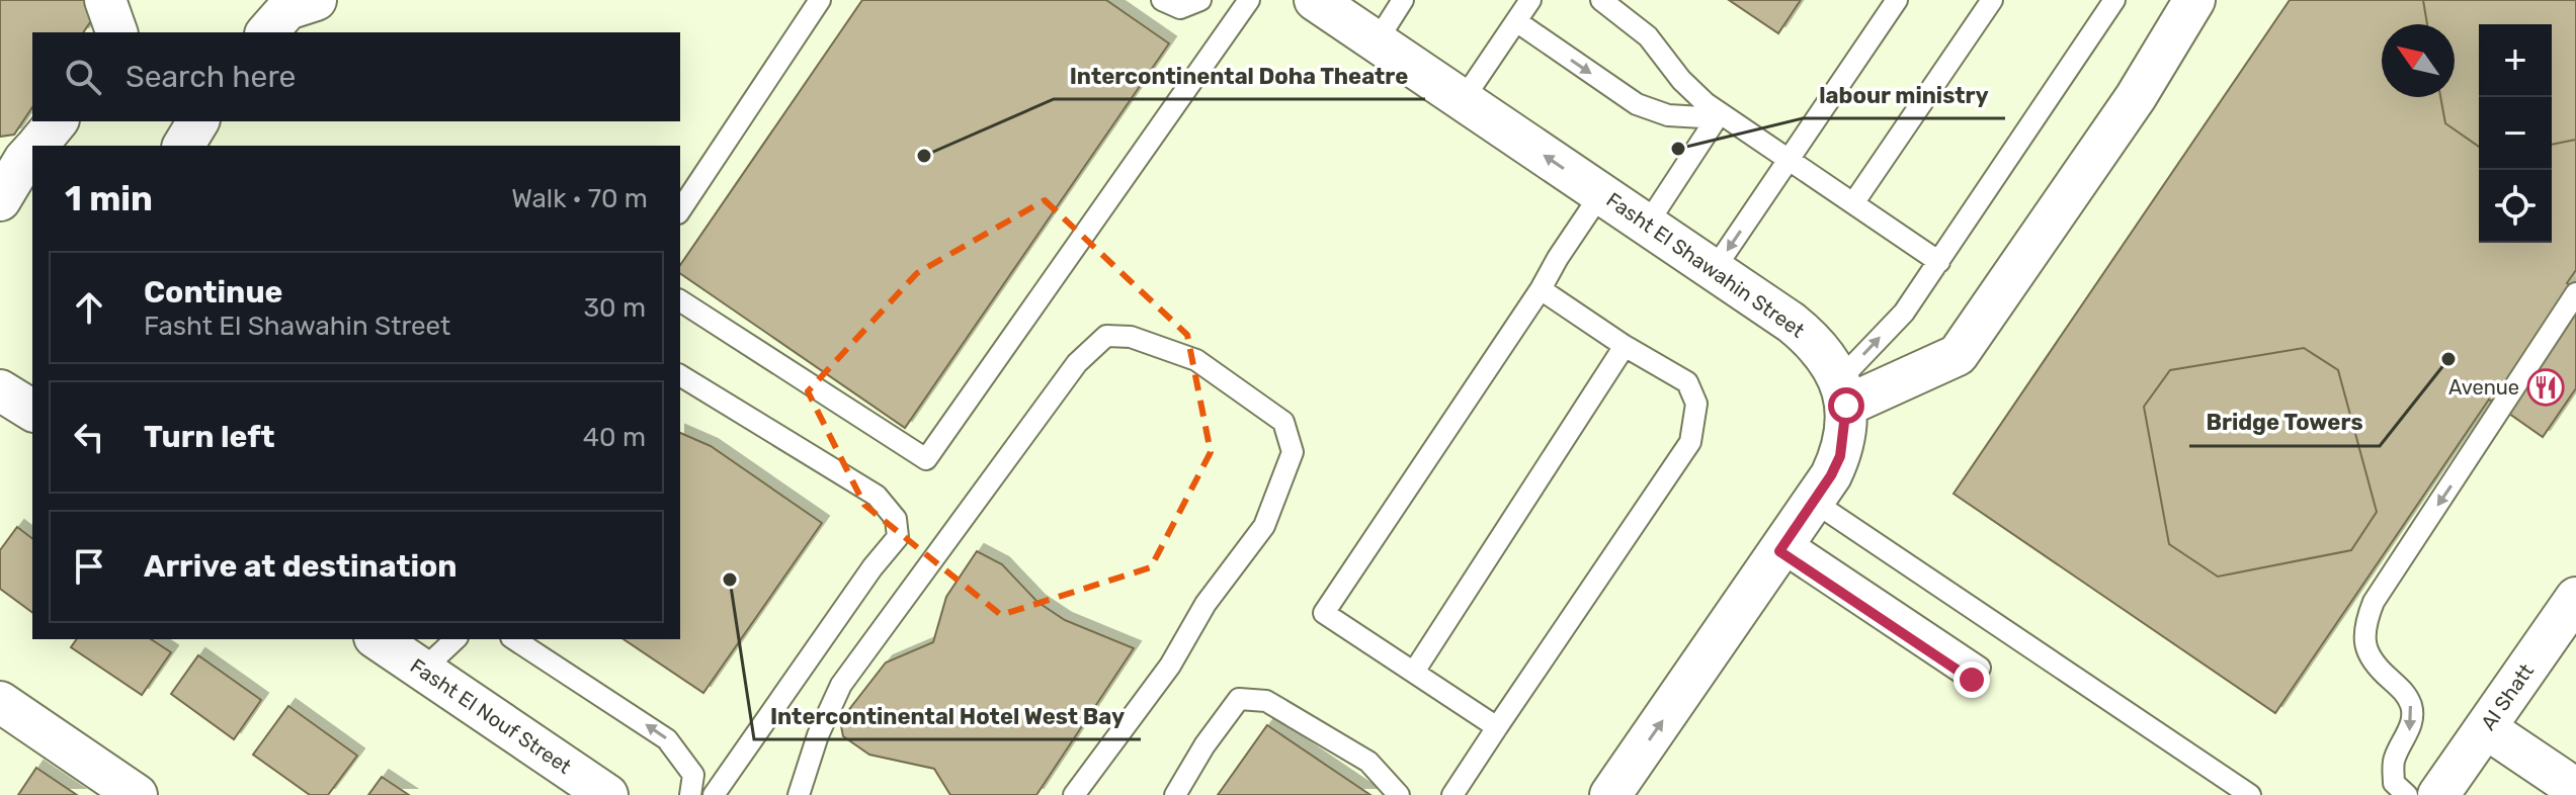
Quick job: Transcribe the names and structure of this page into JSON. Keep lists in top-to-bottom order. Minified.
{"streets":{"street":["Fasht El Shawahin Street","Al Shatt","Fasht El Nouf Street"]},"places":{"other":["labour ministry","Intercontinental Doha Theatre","Bridge Towers","Intercontinental Hotel West Bay"],"restaurant":["Avenue"]},"north":"top left","page":{"map_buttons":["+","−"],"search":"Search here","heading":["1 min","Walk · 70 m"],"list":[["Continue","Fasht El Shawahin Street","30 m"],["Turn left","40 m"],"Arrive at destination"]}}
